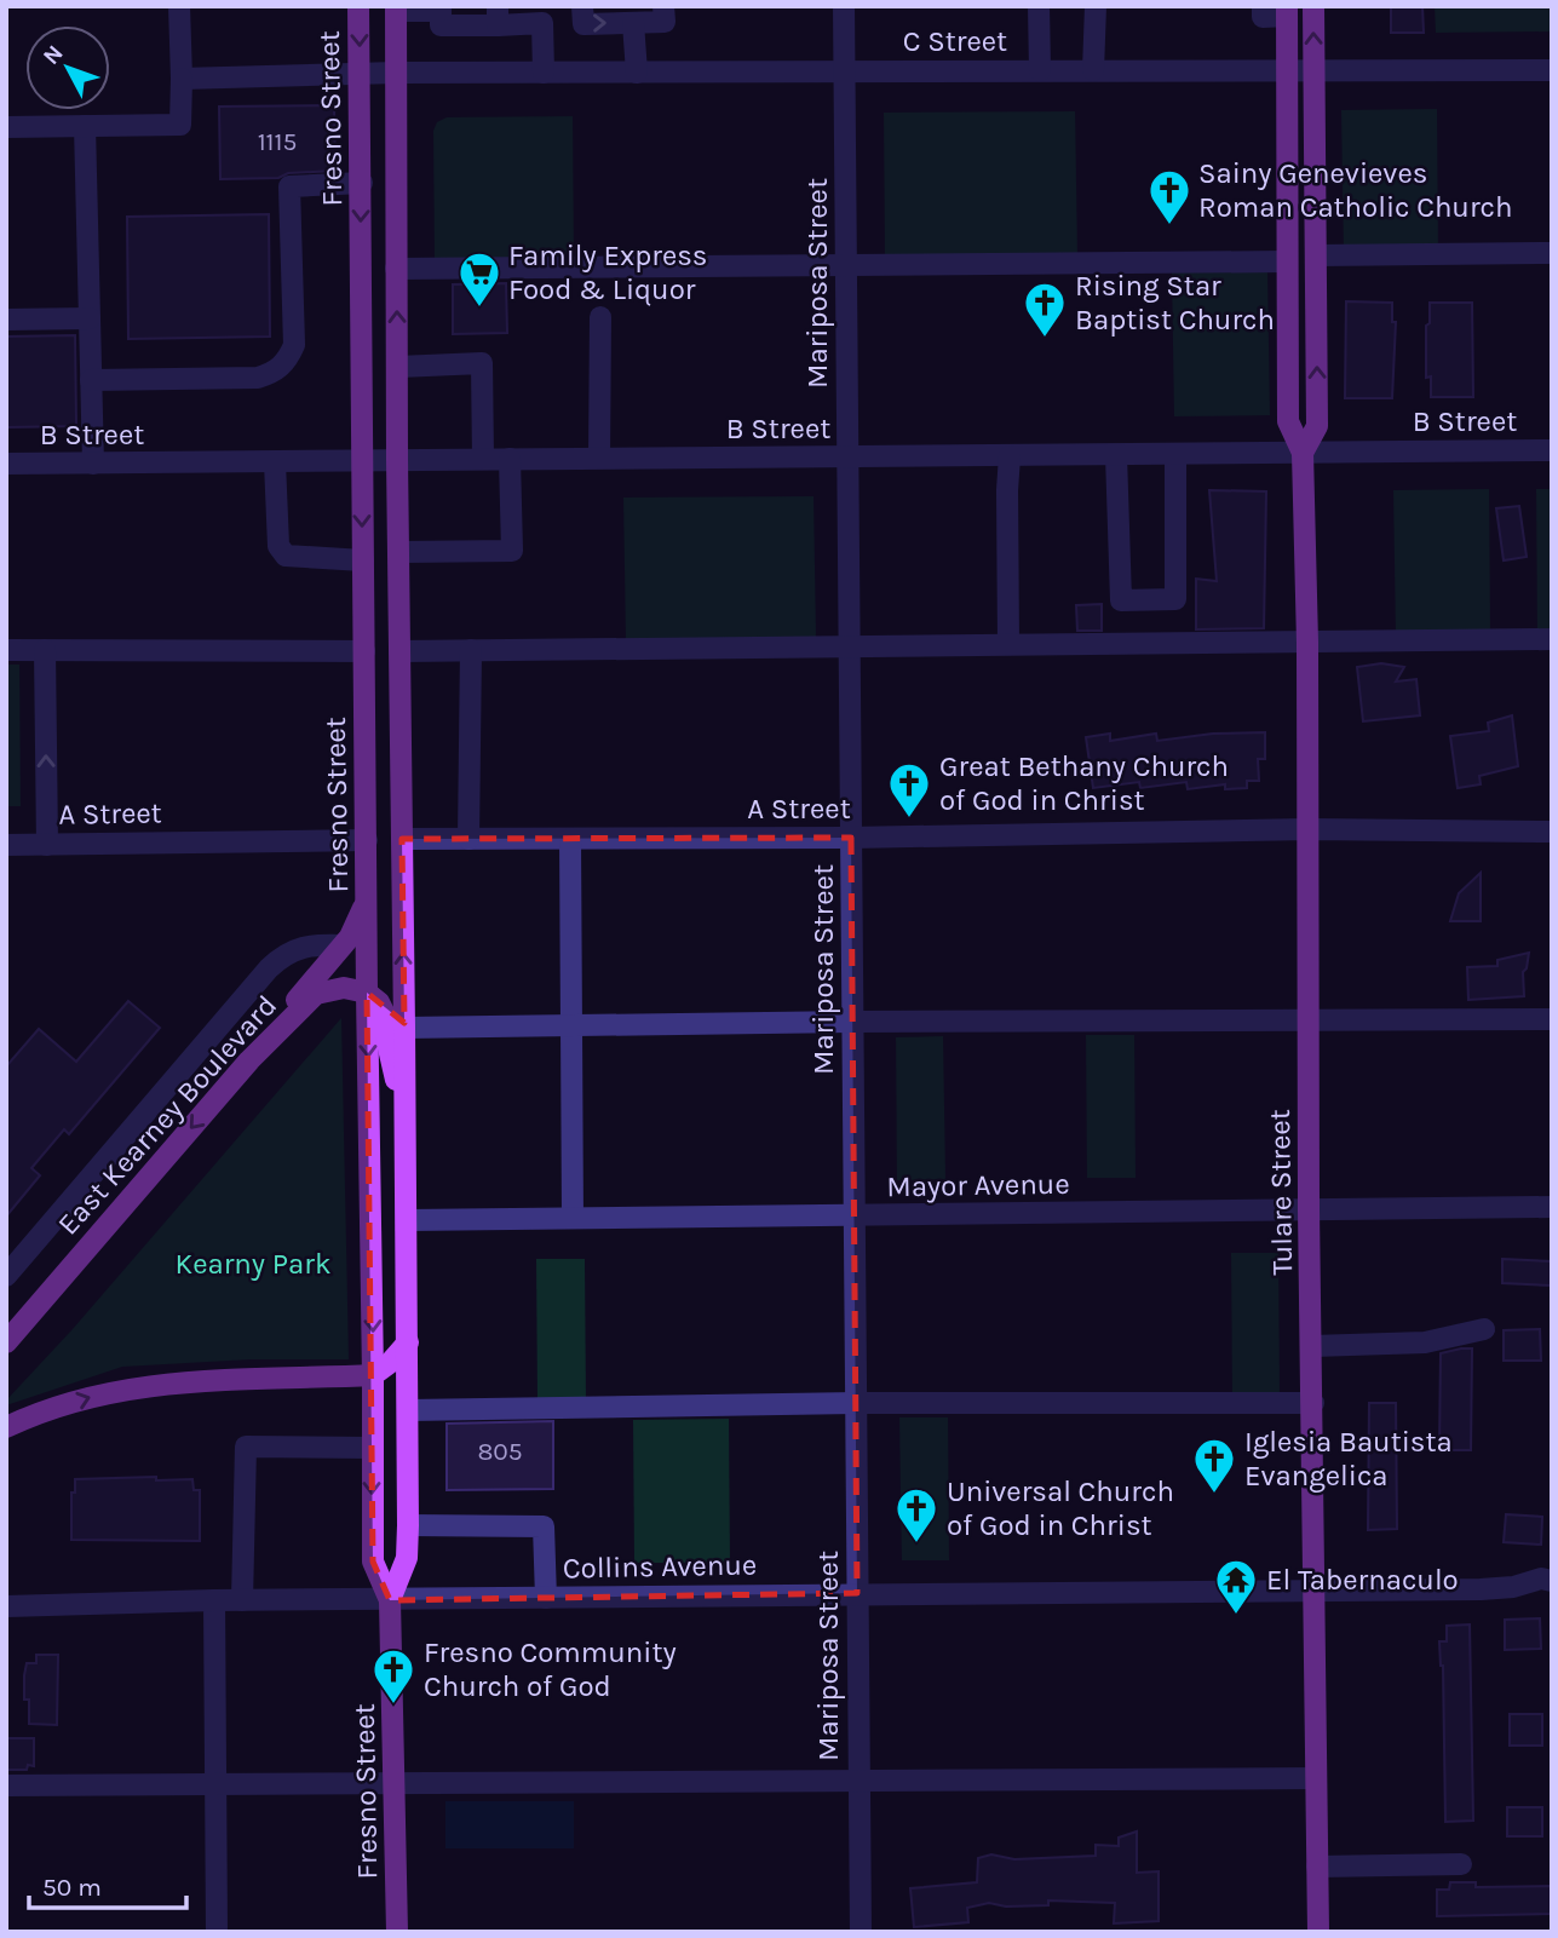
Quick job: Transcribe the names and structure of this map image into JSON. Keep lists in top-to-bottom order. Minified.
{"streets":{"main road":["Fresno Street","East Kearney Boulevard","Tulare Street"],"street":["C Street","Mariposa Street","B Street","A Street","Mayor Avenue","Collins Avenue"]},"crossings":[["C Street","Fresno Street"],["C Street","Mariposa Street"],["C Street","Tulare Street"],["Fresno Street","B Street"],["Fresno Street","A Street"],["Fresno Street","East Kearney Boulevard"],["Fresno Street","Mayor Avenue"],["Fresno Street","Collins Avenue"],["Mariposa Street","B Street"],["Mariposa Street","A Street"],["Mariposa Street","Mayor Avenue"],["Mariposa Street","Collins Avenue"],["B Street","Tulare Street"],["A Street","Tulare Street"],["Mayor Avenue","Tulare Street"],["Tulare Street","Collins Avenue"]],"one_way":["East Kearney Boulevard"],"parks":["Kearny Park"],"places":{"church":["Sainy Genevieves Roman Catholic Church","Rising Star Baptist Church","Great Bethany Church of God in Christ","Iglesia Bautista Evangelica","Universal Church of God in Christ","Fresno Community Church of God"],"supermarket":["Family Express Food & Liquor"],"temple":["El Tabernaculo"]},"house_numbers":["1115","805"],"scale_bar":"50 m","north":"top left"}
